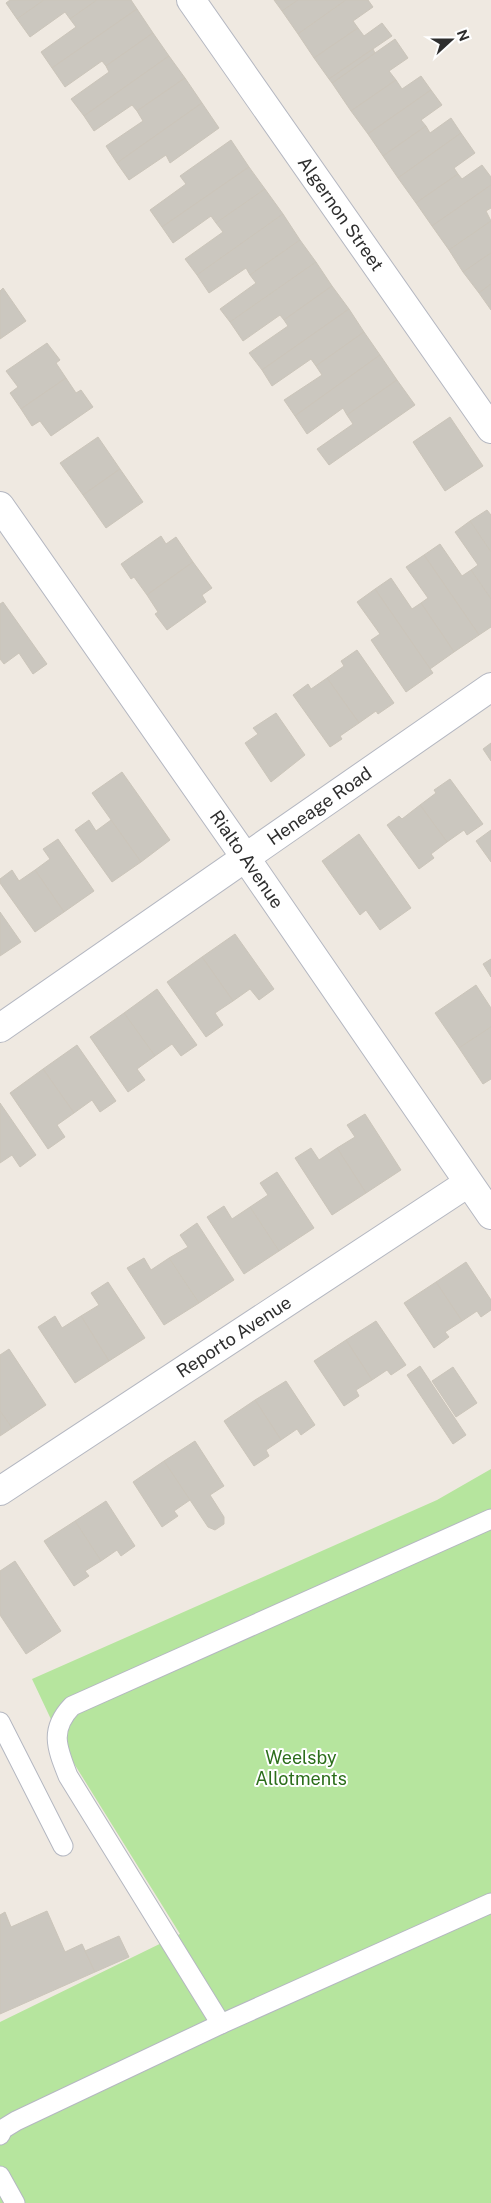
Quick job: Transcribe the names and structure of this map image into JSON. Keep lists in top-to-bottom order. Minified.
{"streets":{"street":["Algernon Street","Heneage Road","Rialto Avenue","Reporto Avenue"]},"crossings":[["Heneage Road","Rialto Avenue"],["Rialto Avenue","Reporto Avenue"]],"parks":["Weelsby Allotments"],"north":"right"}
